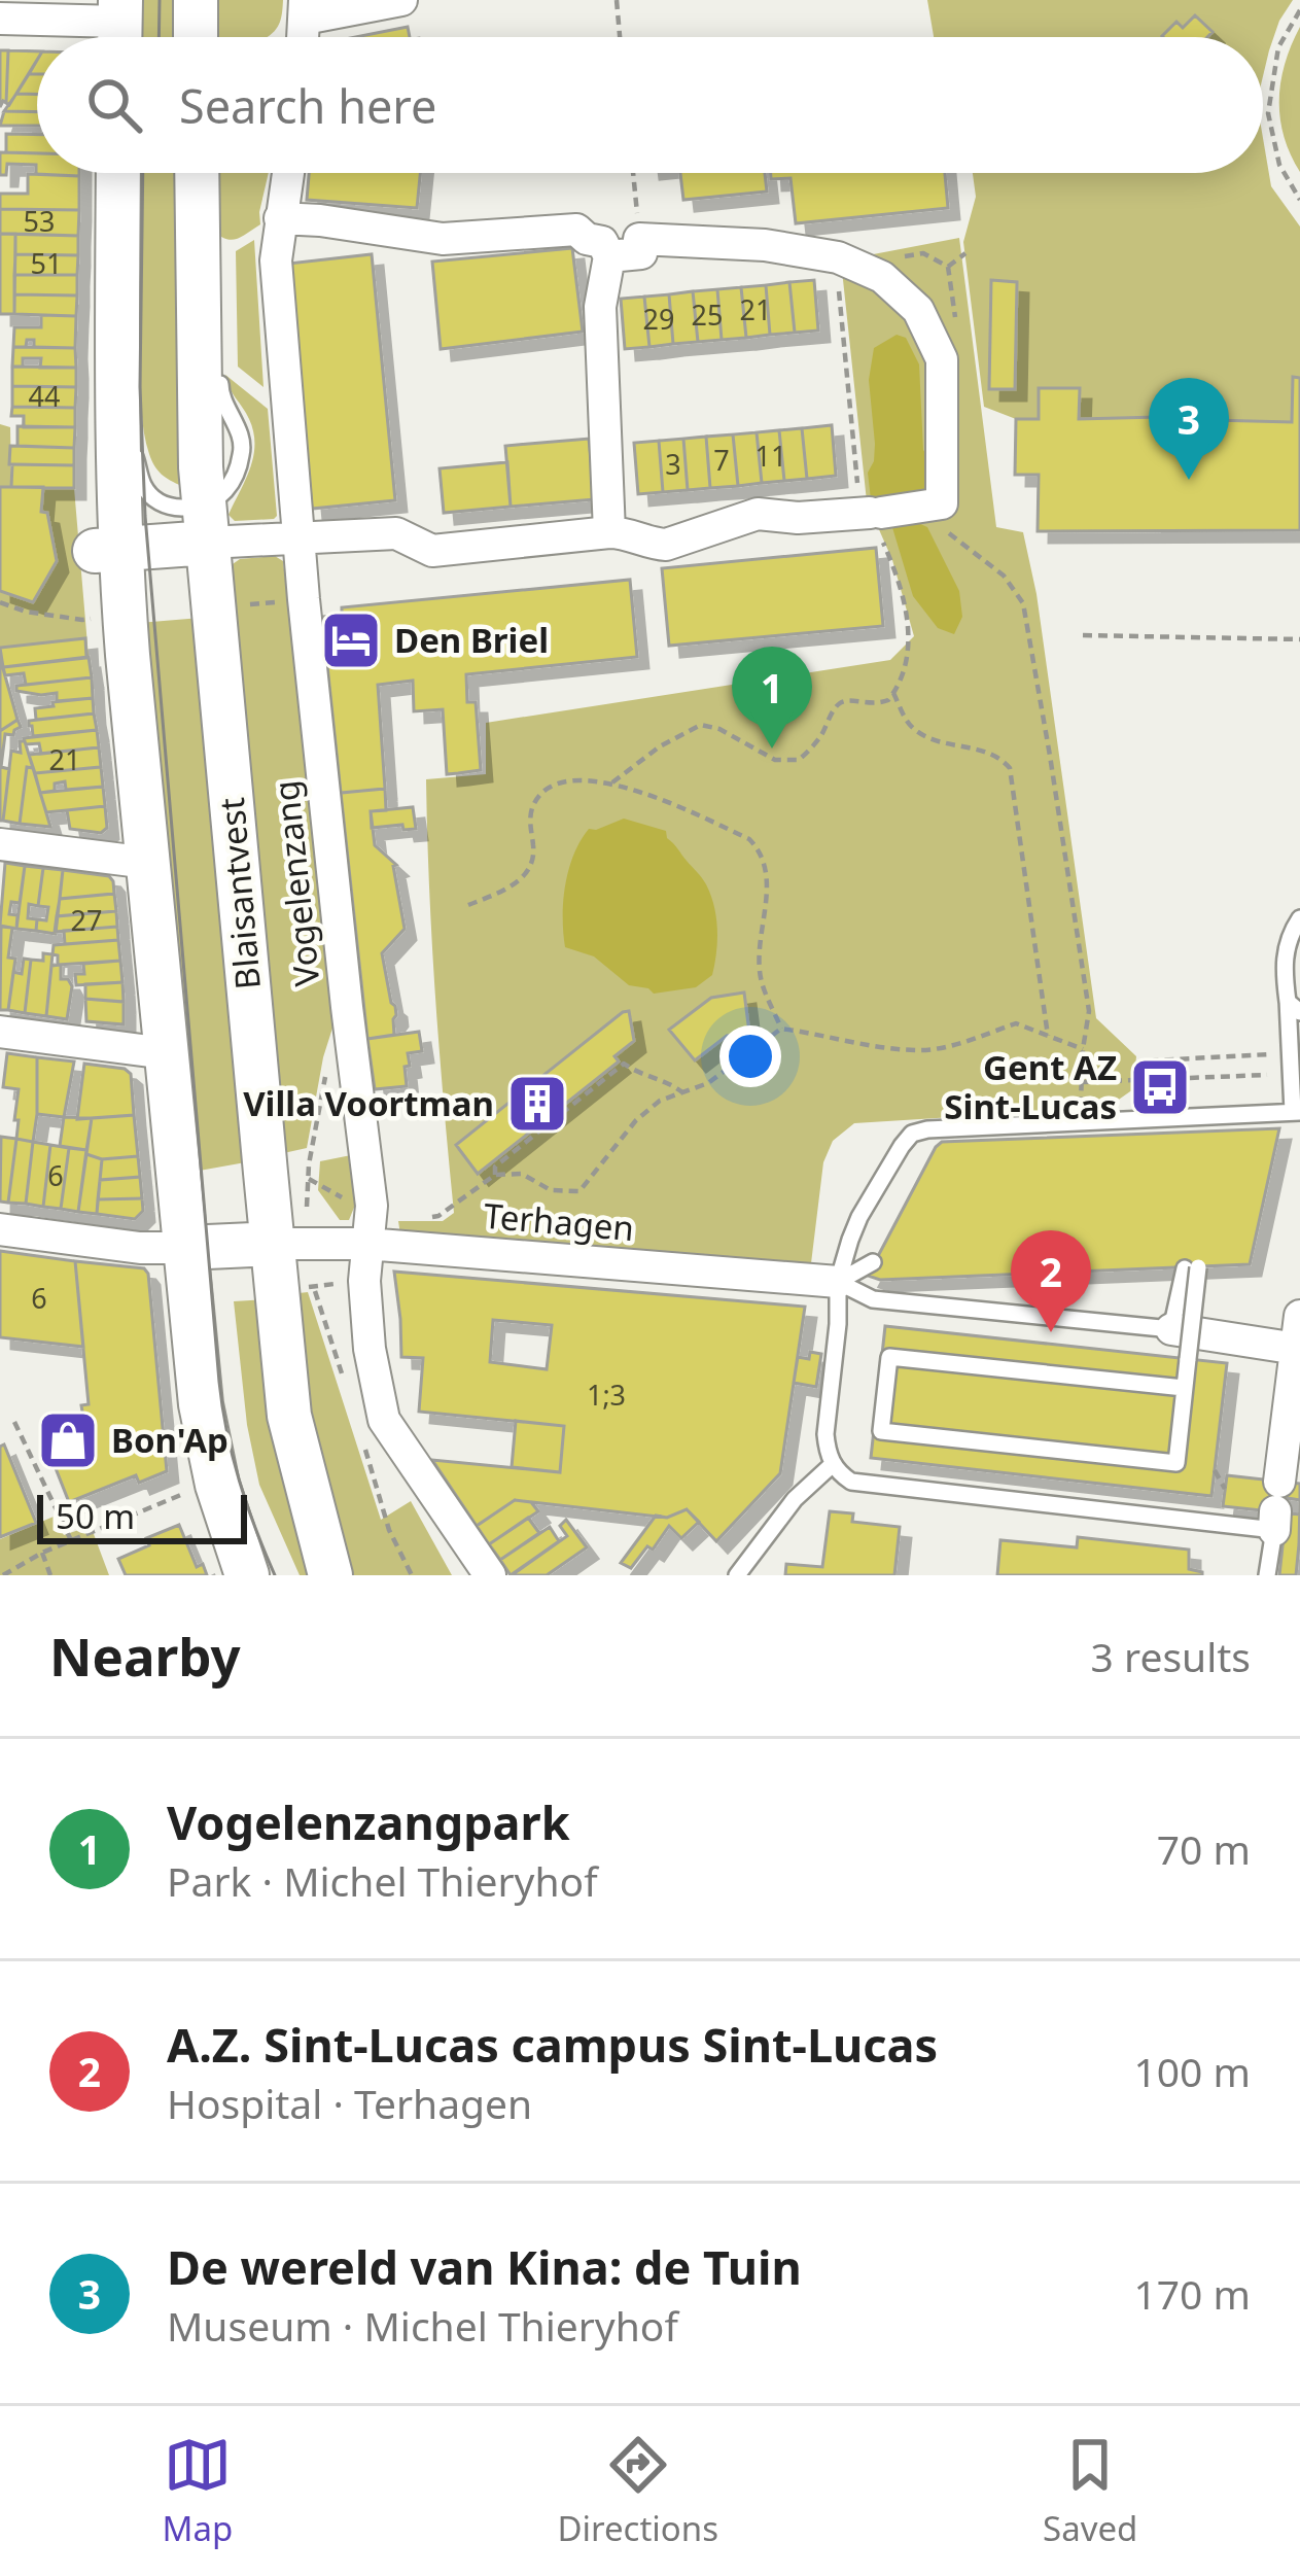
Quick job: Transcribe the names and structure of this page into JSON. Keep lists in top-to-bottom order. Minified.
{"streets":{"main road":["Blaisantvest"],"street":["Vogelenzang","Terhagen"]},"crossings":[["Vogelenzang","Terhagen"],["Blaisantvest","Terhagen"]],"places":{"hotel":["Den Briel"],"bus stop":["Gent AZ Sint-Lucas"],"building":["Villa Voortman"],"shop":["Bon'Ap"]},"house_numbers":["53","51","21","25","29","44","11","7","3","21","27","6","6","1;3"],"scale_bar":"50 m","page":{"search":"Search here","pins":["3","1","2"],"scale":"50 m","heading":["Nearby","3 results"],"list":[{"mark":"1","name":"Vogelenzangpark","note":"Park · Michel Thieryhof","value":"70 m"},{"mark":"2","name":"A.Z. Sint-Lucas campus Sint-Lucas","note":"Hospital · Terhagen","value":"100 m"},{"mark":"3","name":"De wereld van Kina: de Tuin","note":"Museum · Michel Thieryhof","value":"170 m"}],"nav":["Map","Directions","Saved"]}}
